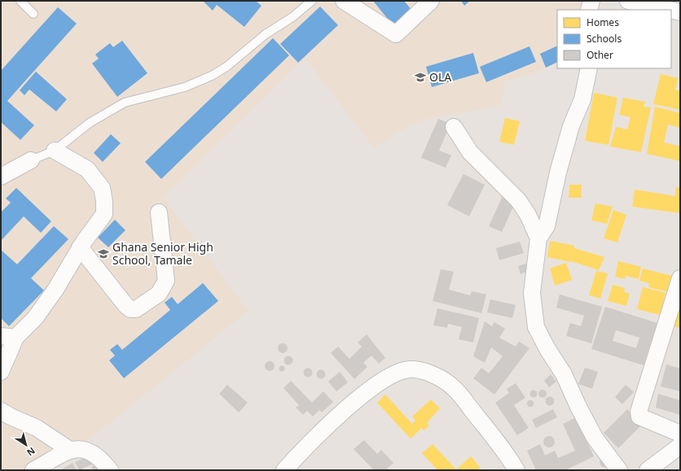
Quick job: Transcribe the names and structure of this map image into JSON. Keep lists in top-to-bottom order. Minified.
{"places":{"school or university":["OLA","Ghana Senior High School, Tamale"]},"legend":["Homes","Schools","Other"],"north":"bottom right"}
